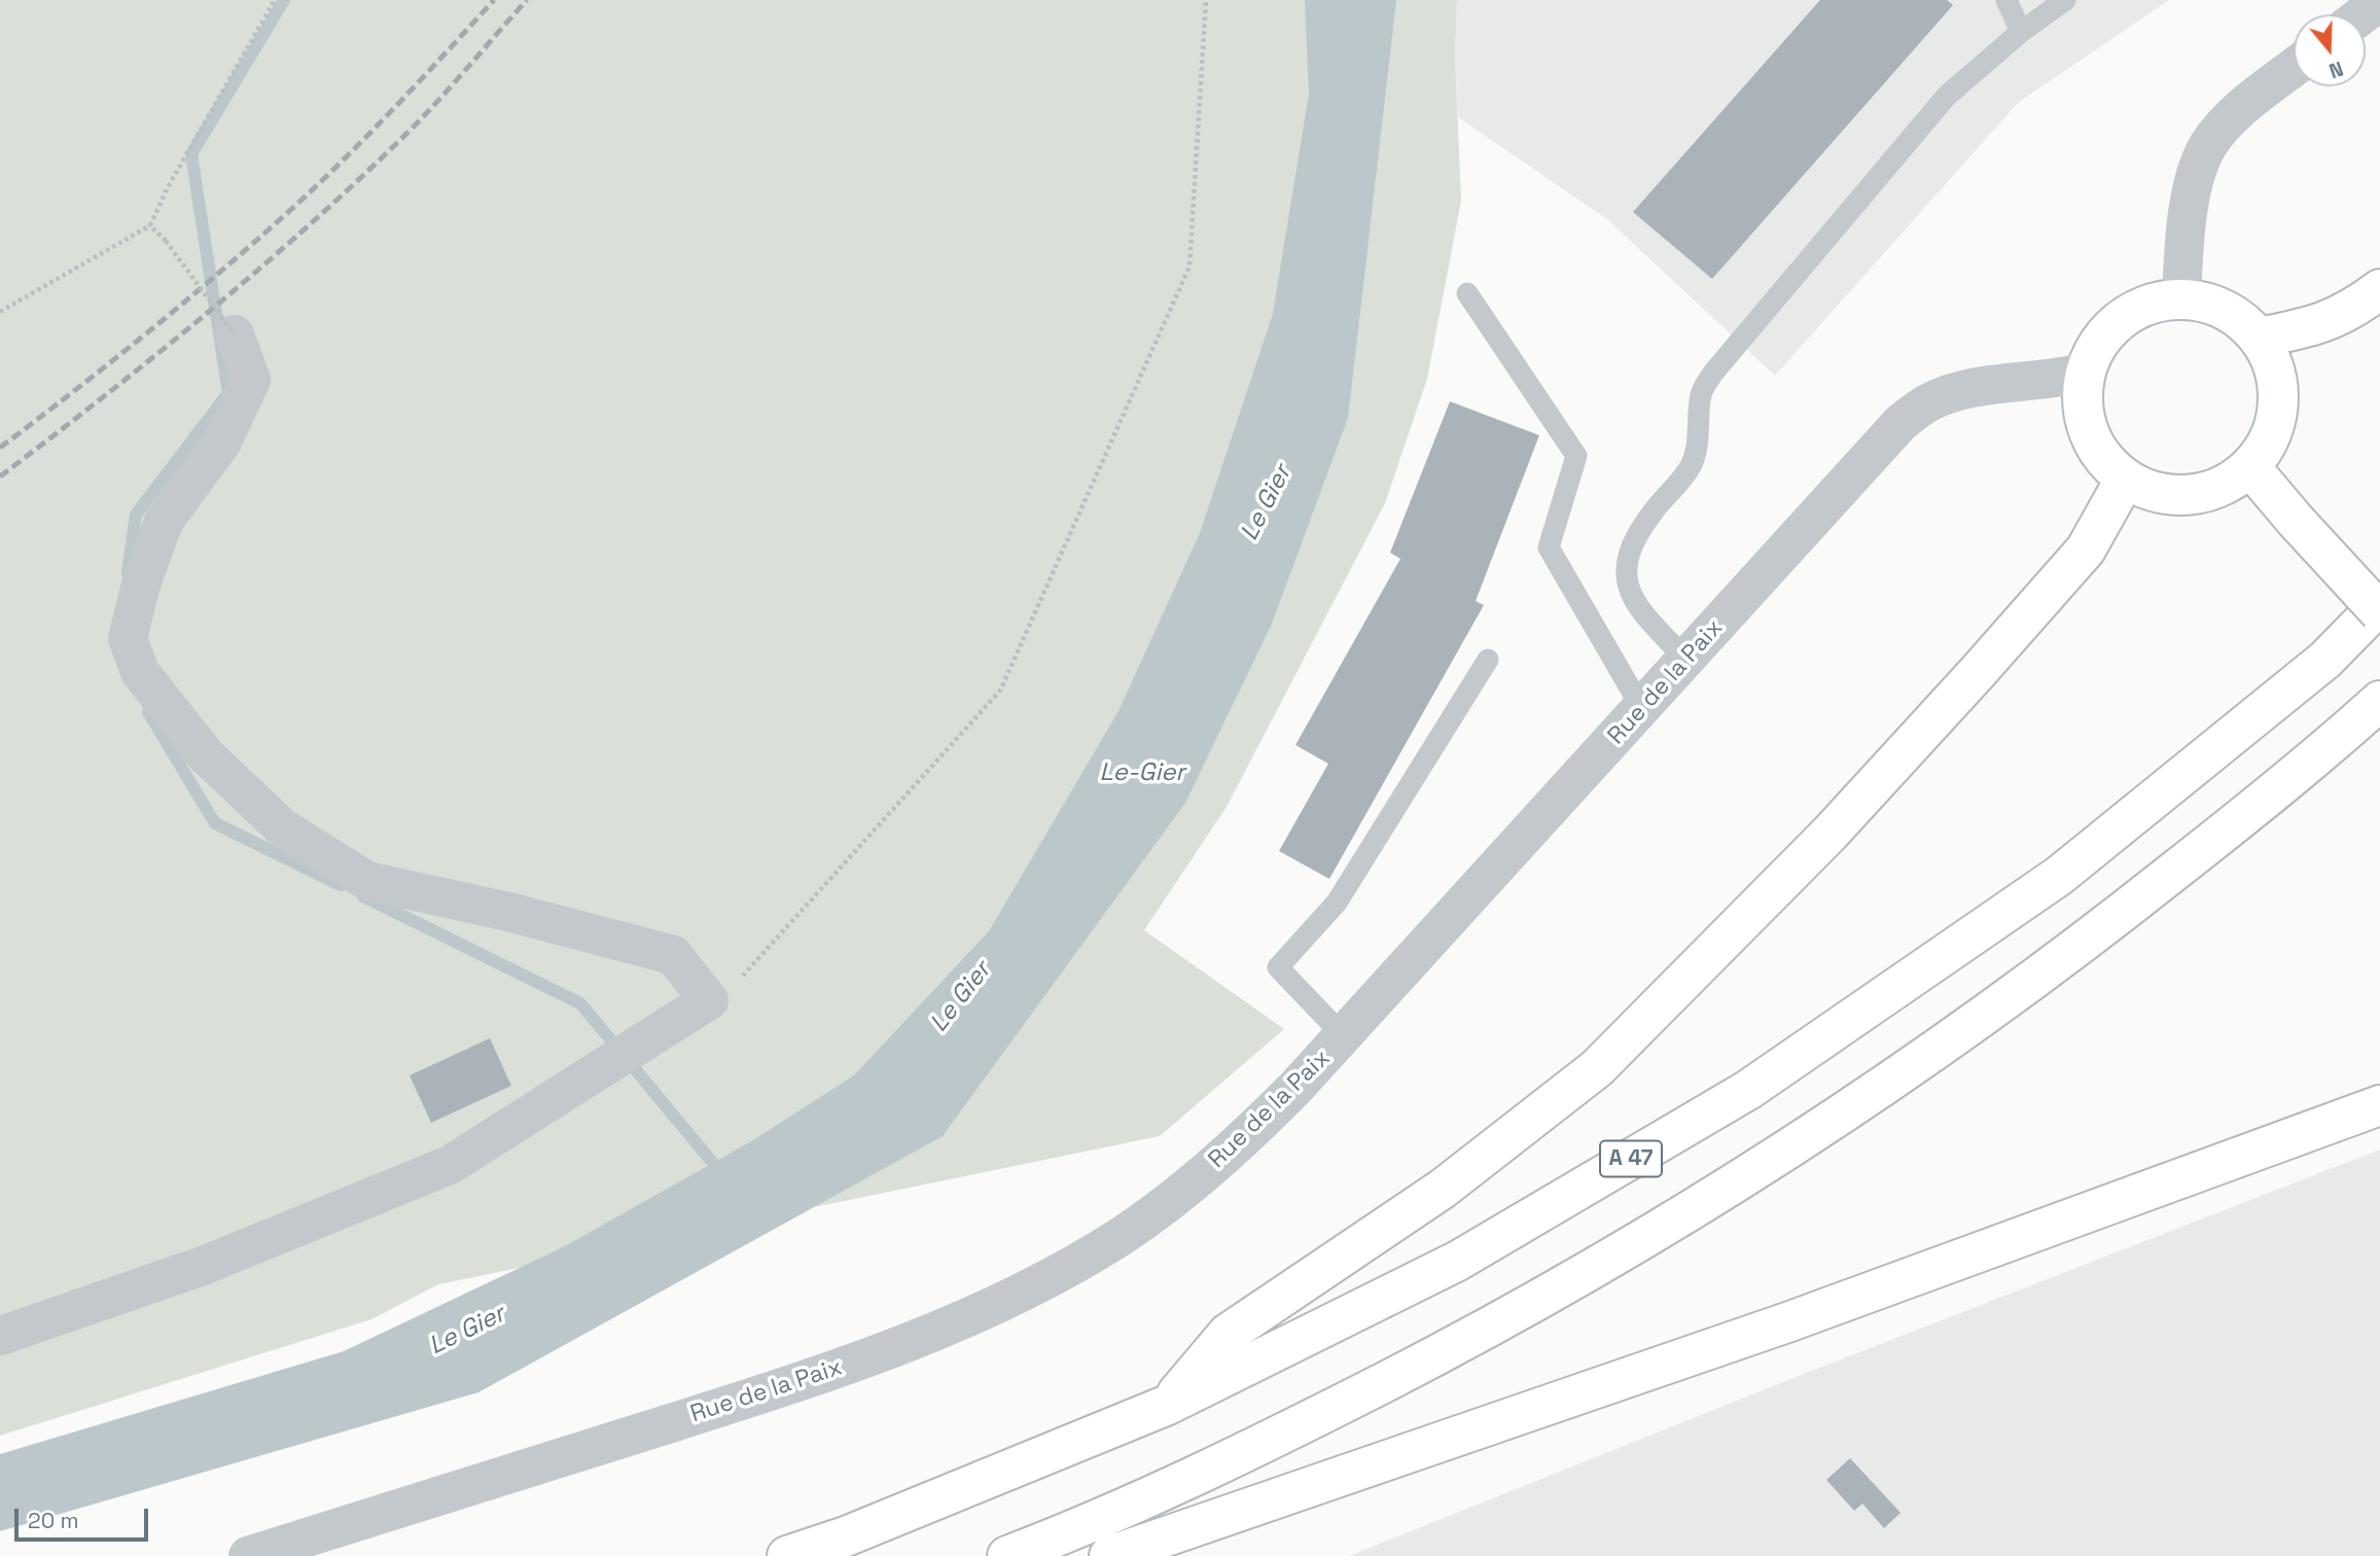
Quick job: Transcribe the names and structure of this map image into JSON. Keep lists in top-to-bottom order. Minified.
{"streets":{"main road":["A 47"],"street":["Rue de la Paix"]},"water":["Le Gier","Le-Gier"],"scale_bar":"20 m","north":"bottom"}
